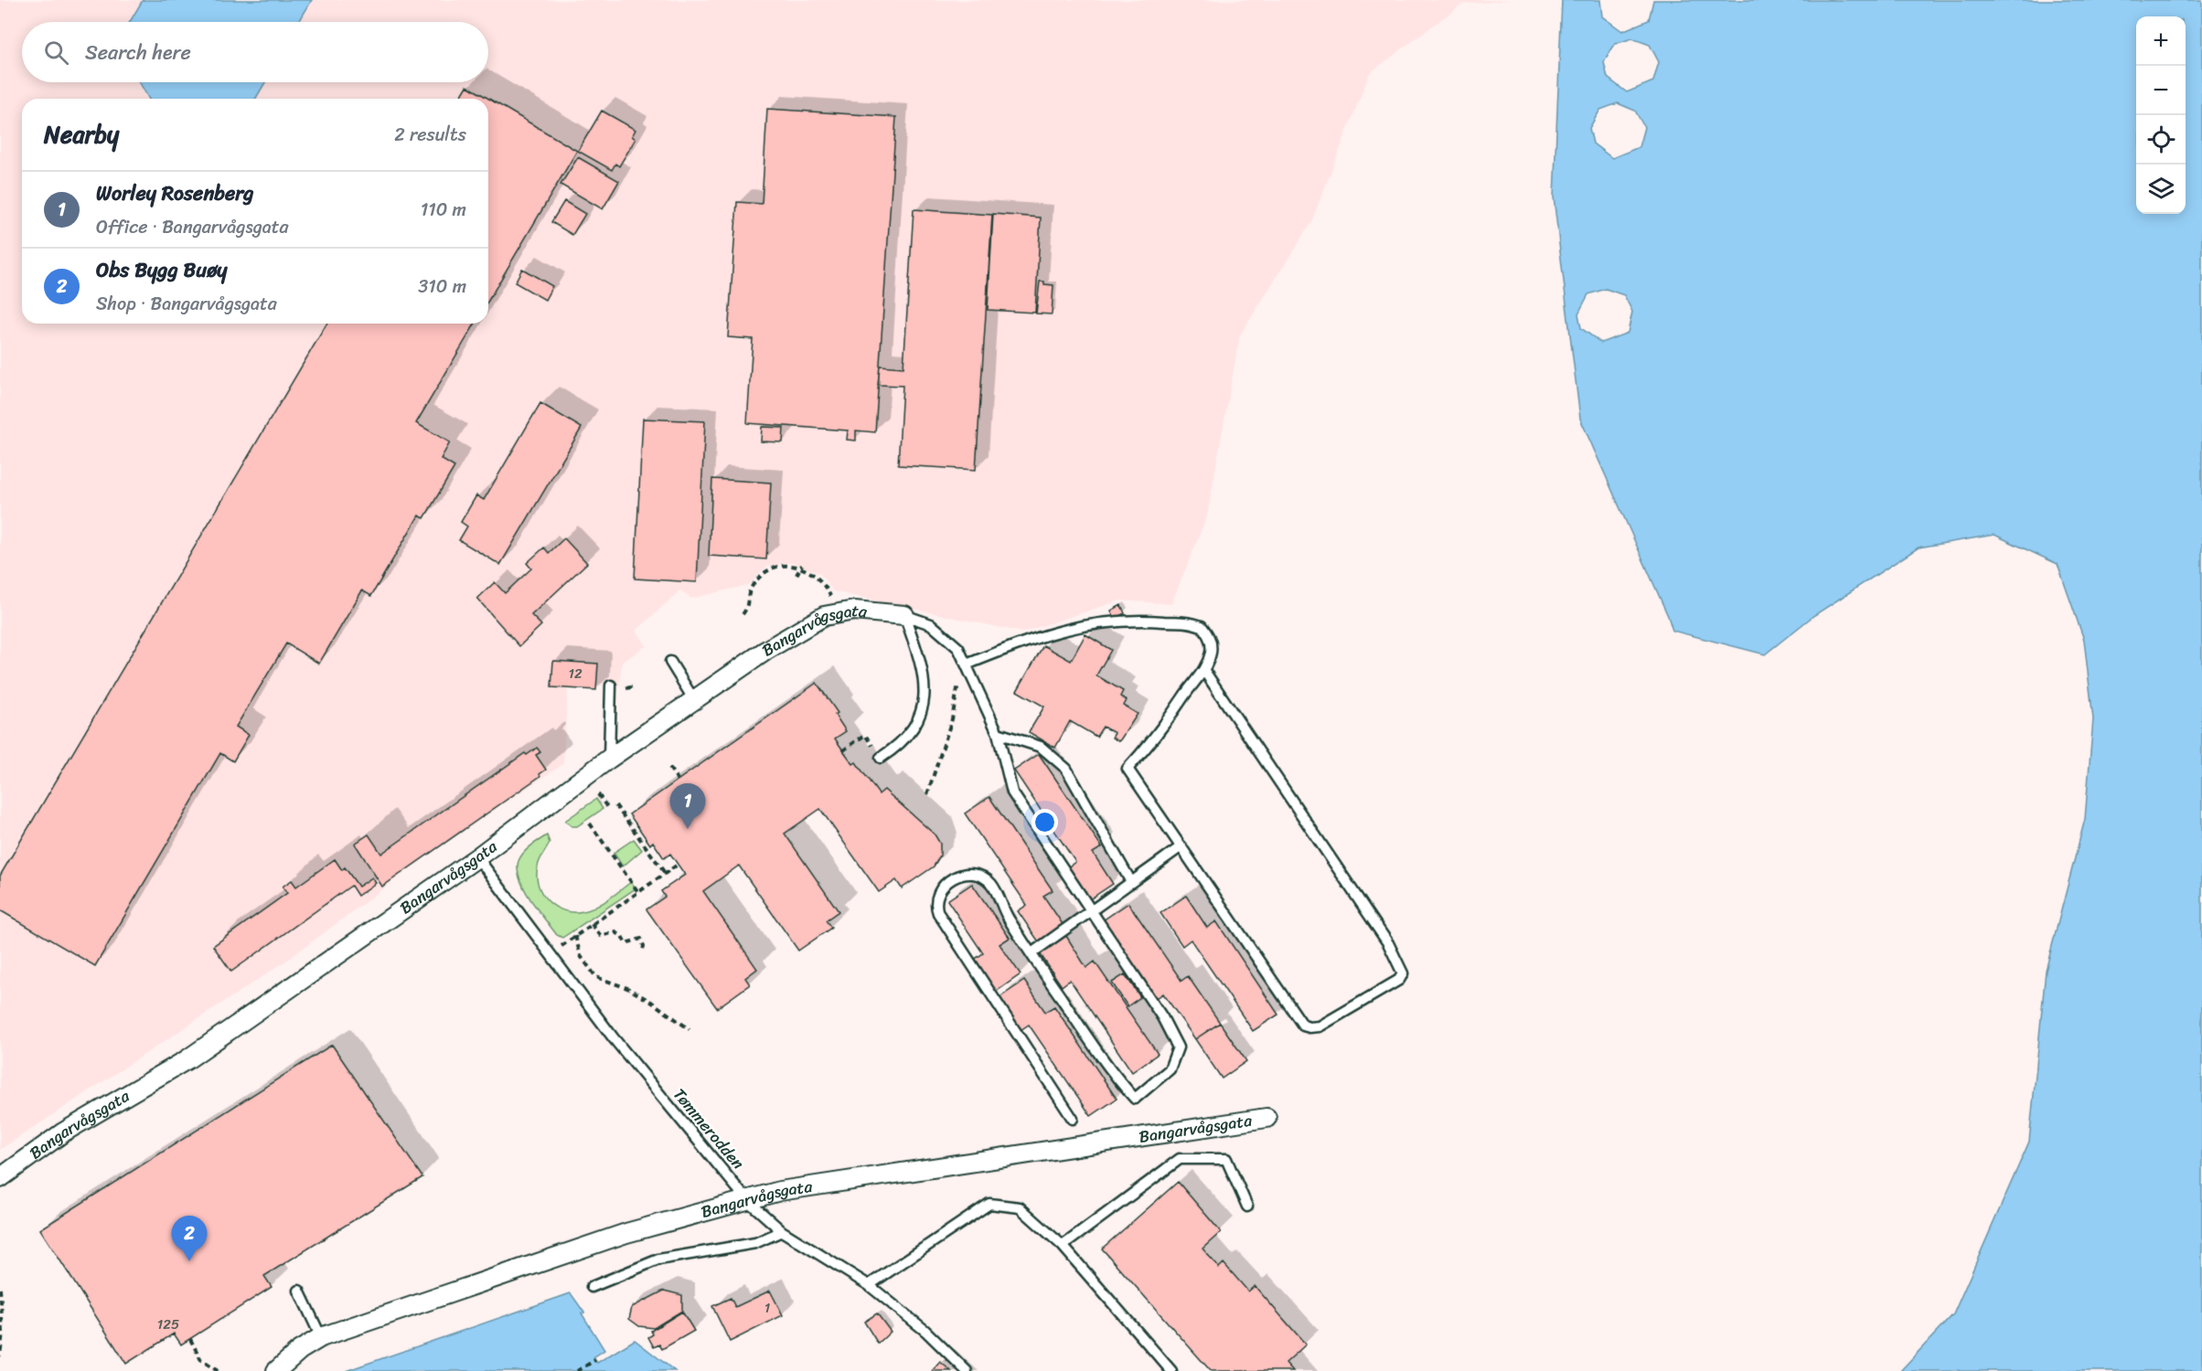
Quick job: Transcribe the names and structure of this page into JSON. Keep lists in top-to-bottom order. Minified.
{"streets":{"street":["Bangarvågsgata"],"lane":["Tømmerodden"]},"crossings":[["Bangarvågsgata","Tømmerodden"]],"house_numbers":["12","1","125"],"page":{"map_buttons":["+","−"],"search":"Search here","heading":["Nearby","2 results"],"list":[{"mark":"1","name":"Worley Rosenberg","note":"Office · Bangarvågsgata","value":"110 m"},{"mark":"2","name":"Obs Bygg Buøy","note":"Shop · Bangarvågsgata","value":"310 m"}],"pins":["1","2"]}}
